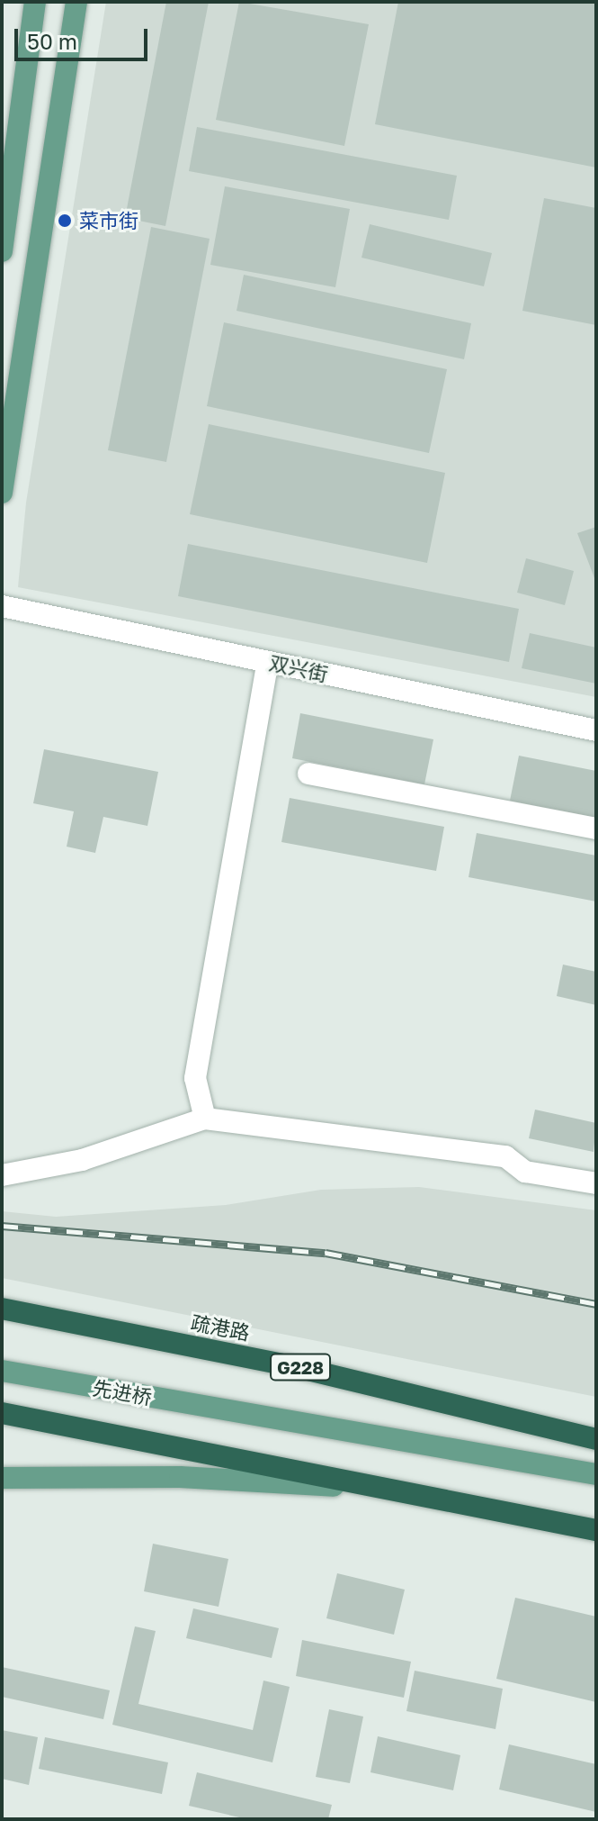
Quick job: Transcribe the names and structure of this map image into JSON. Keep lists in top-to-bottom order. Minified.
{"streets":{"highway":["疏港路","G228"],"main road":["先进桥"],"street":["双兴街"]},"places":["菜市街"],"scale_bar":"50 m"}
